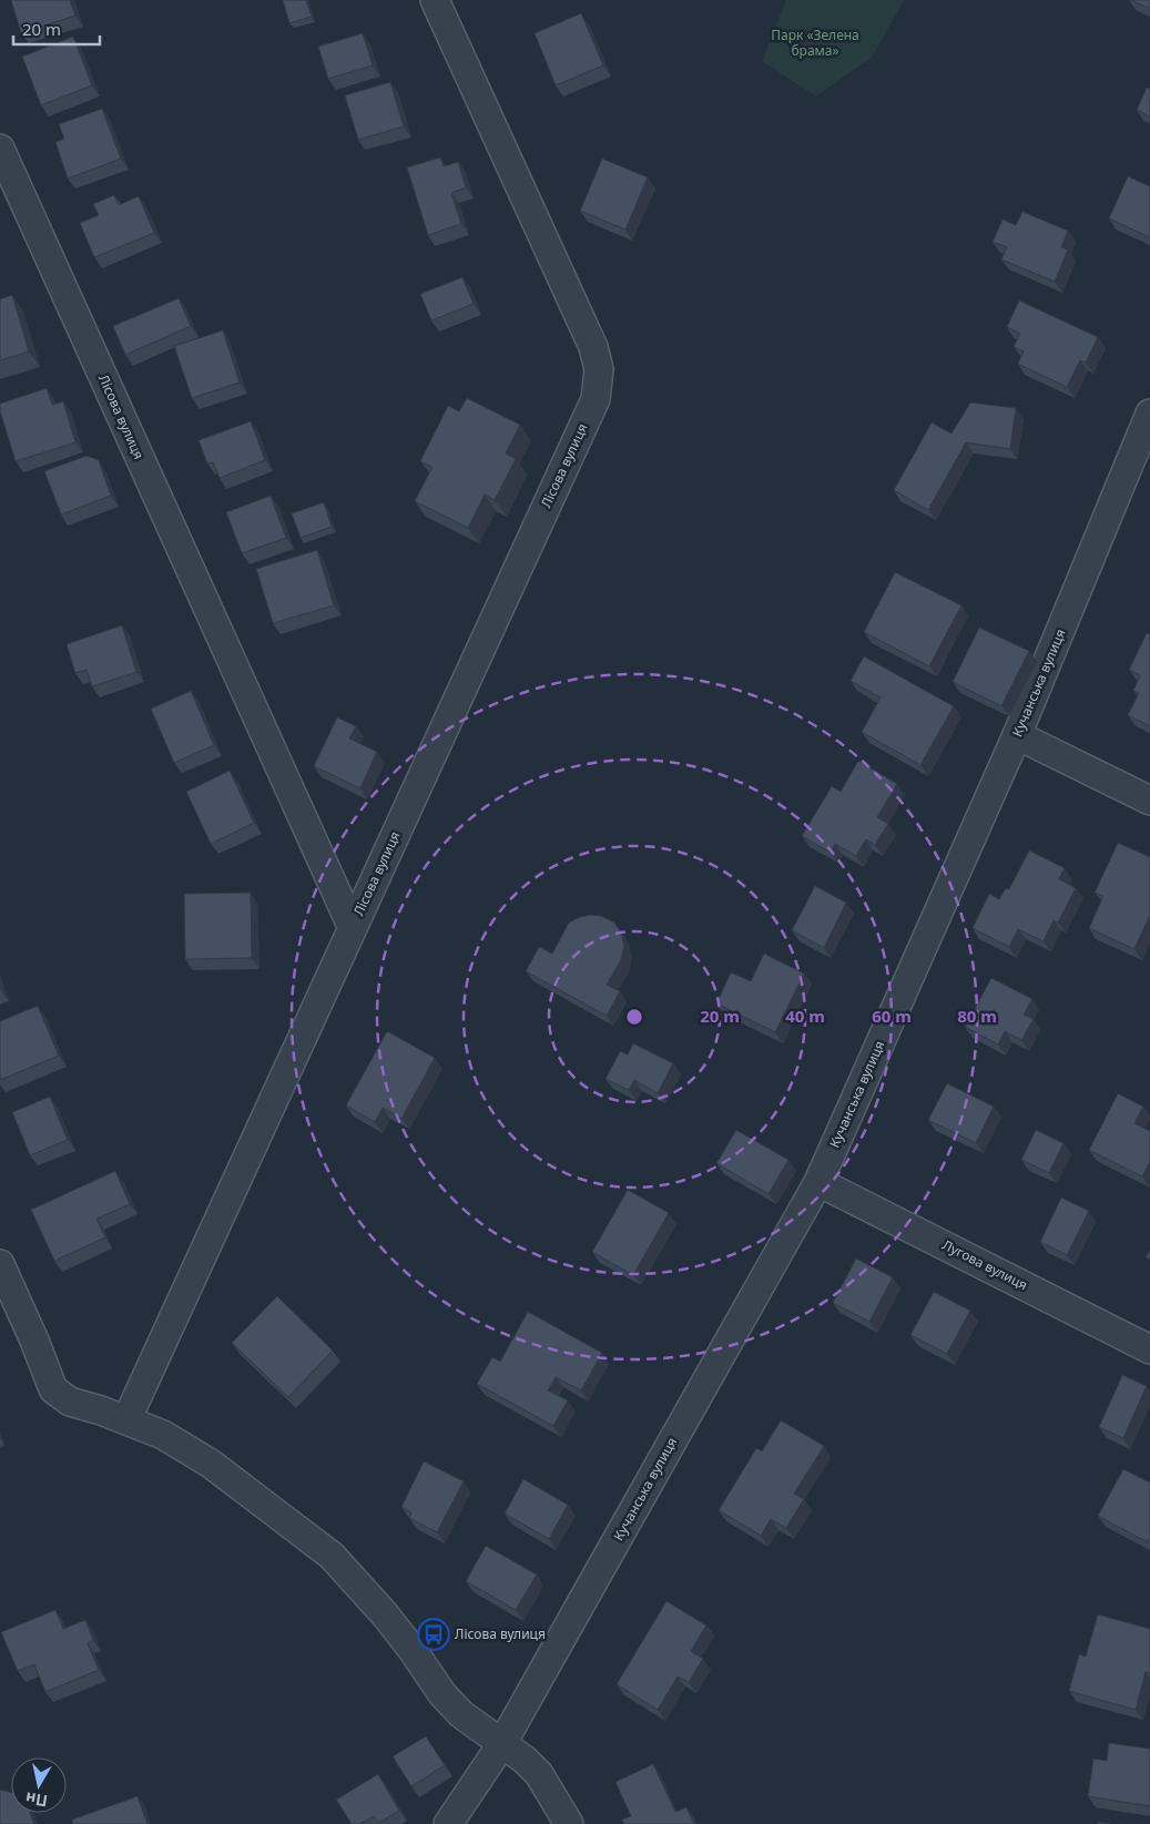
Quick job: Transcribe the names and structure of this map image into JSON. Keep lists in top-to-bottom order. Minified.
{"streets":{"street":["Лісова вулиця","Кучанська вулиця","Лугова вулиця"]},"crossings":[["Кучанська вулиця","Лугова вулиця"]],"parks":["Парк «Зелена брама»"],"places":{"bus stop":["Лісова вулиця"]},"scale_bar":"20 m","north":"bottom","rings":["20 m","40 m","60 m","80 m"]}
